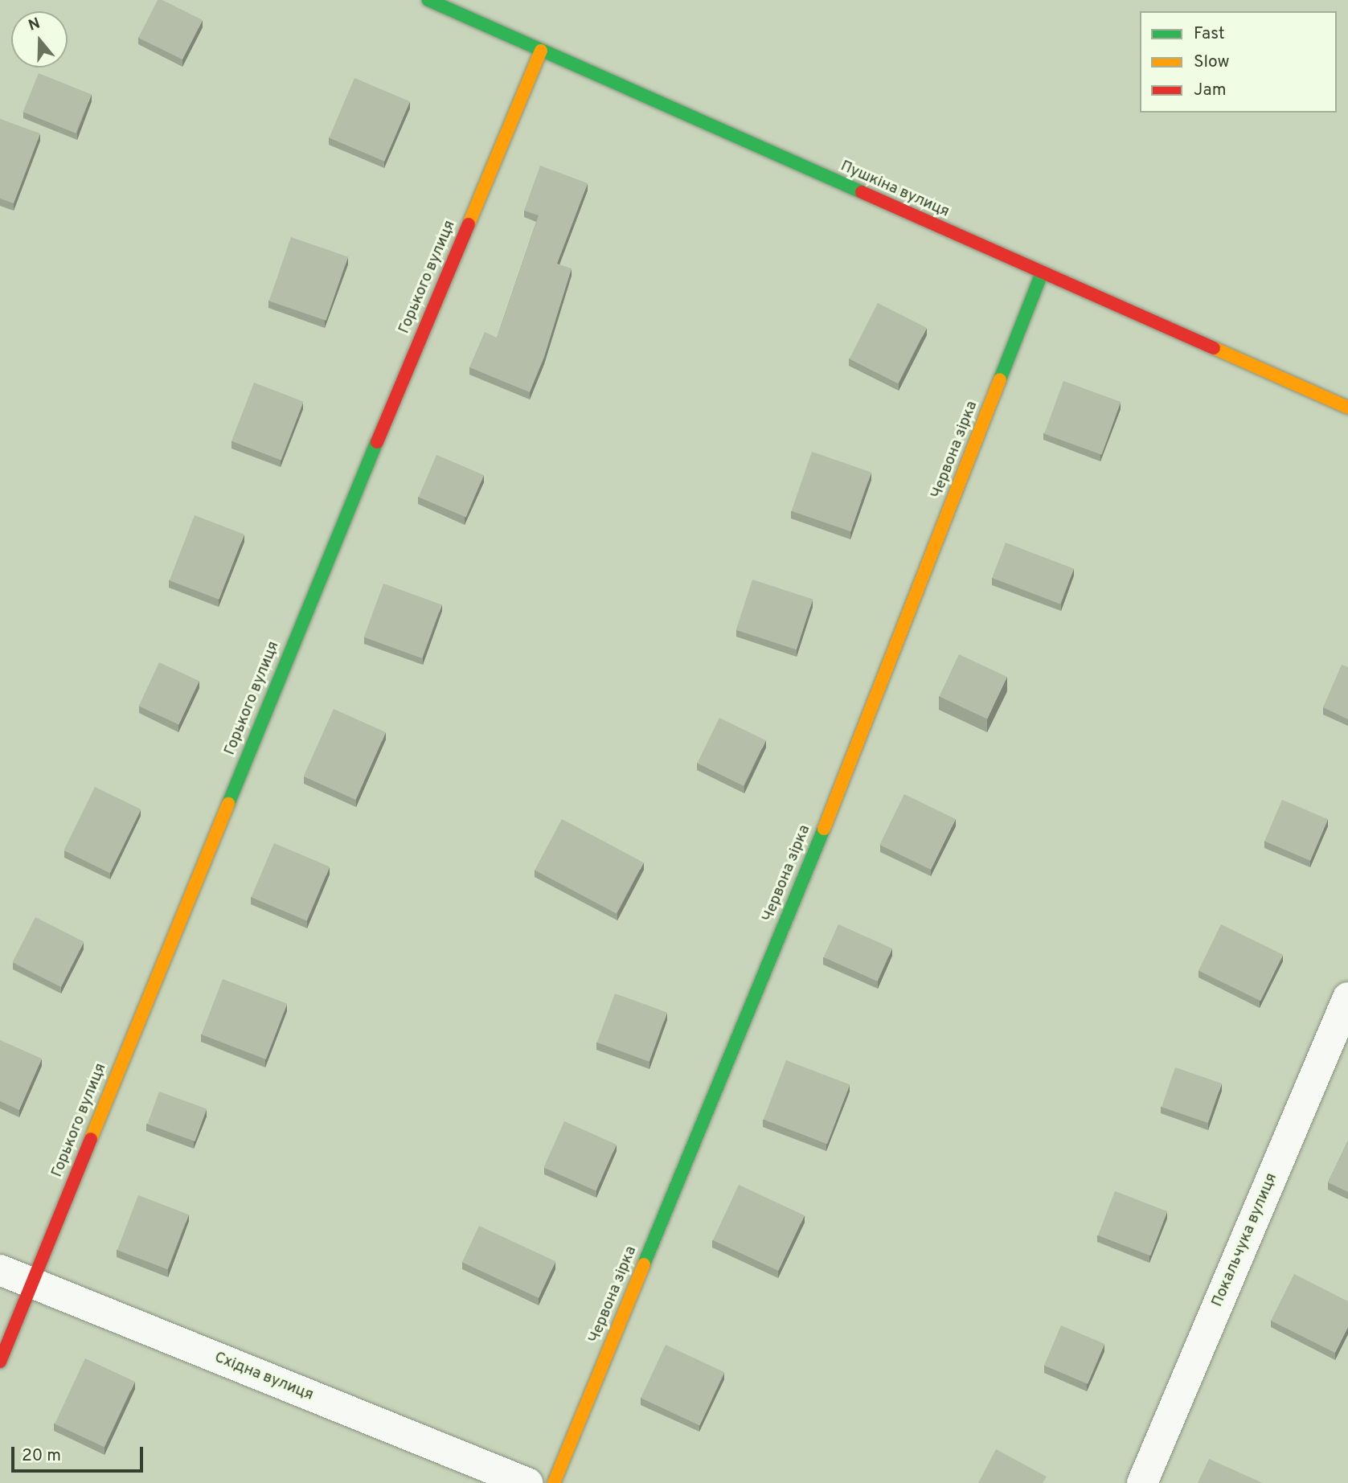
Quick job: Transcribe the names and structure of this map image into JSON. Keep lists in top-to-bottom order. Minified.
{"streets":{"street":["Пушкіна вулиця","Горького вулиця","Червона зірка","Покальчука вулиця","Східна вулиця"]},"crossings":[["Пушкіна вулиця","Горького вулиця"],["Пушкіна вулиця","Червона зірка"],["Горького вулиця","Східна вулиця"]],"legend":["Fast","Slow","Jam"],"scale_bar":"20 m","north":"top"}
